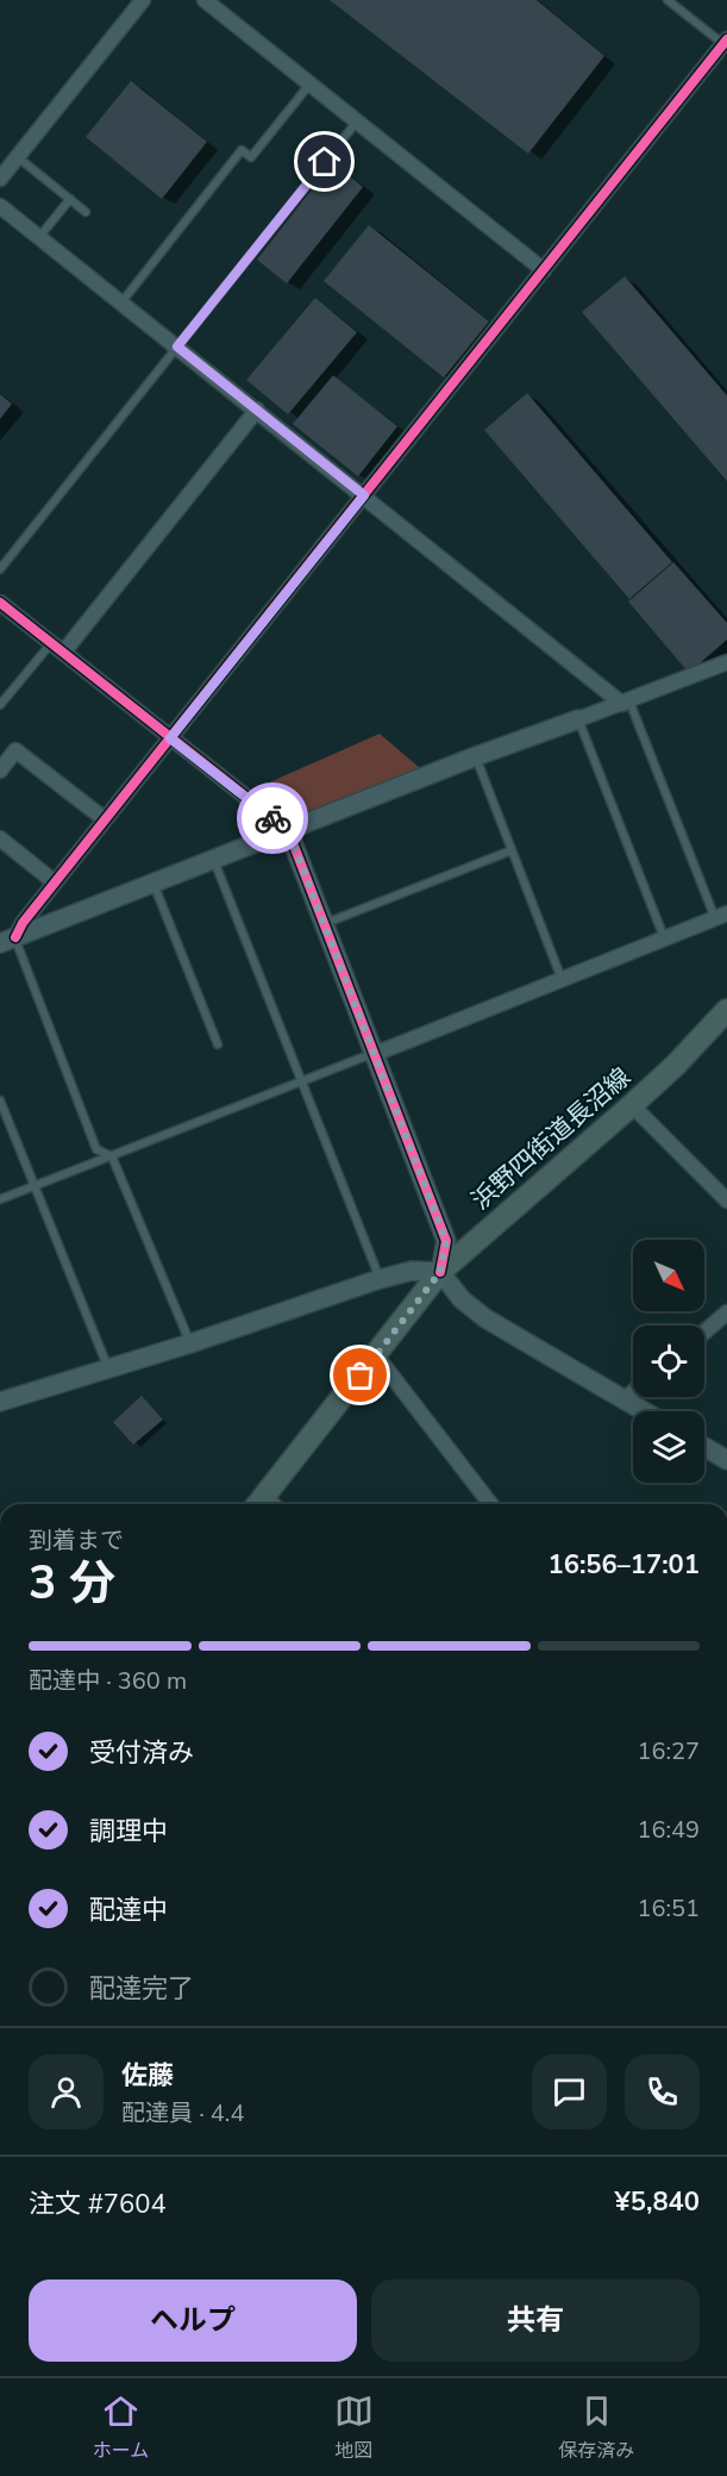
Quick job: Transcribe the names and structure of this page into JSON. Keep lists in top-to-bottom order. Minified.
{"streets":{"main road":["浜野四街道長沼線"]},"north":"bottom right","page":{"heading":["3 分","到着まで","16:56–17:01"],"panel":["佐藤","配達員 · 4.4","注文 #7604","¥5,840"],"bar":"配達中 · 360 m","list":[["受付済み","16:27"],["調理中","16:49"],["配達中","16:51"],"配達完了"],"buttons":["ヘルプ","共有"],"tabs":["ホーム","地図","保存済み"]}}
